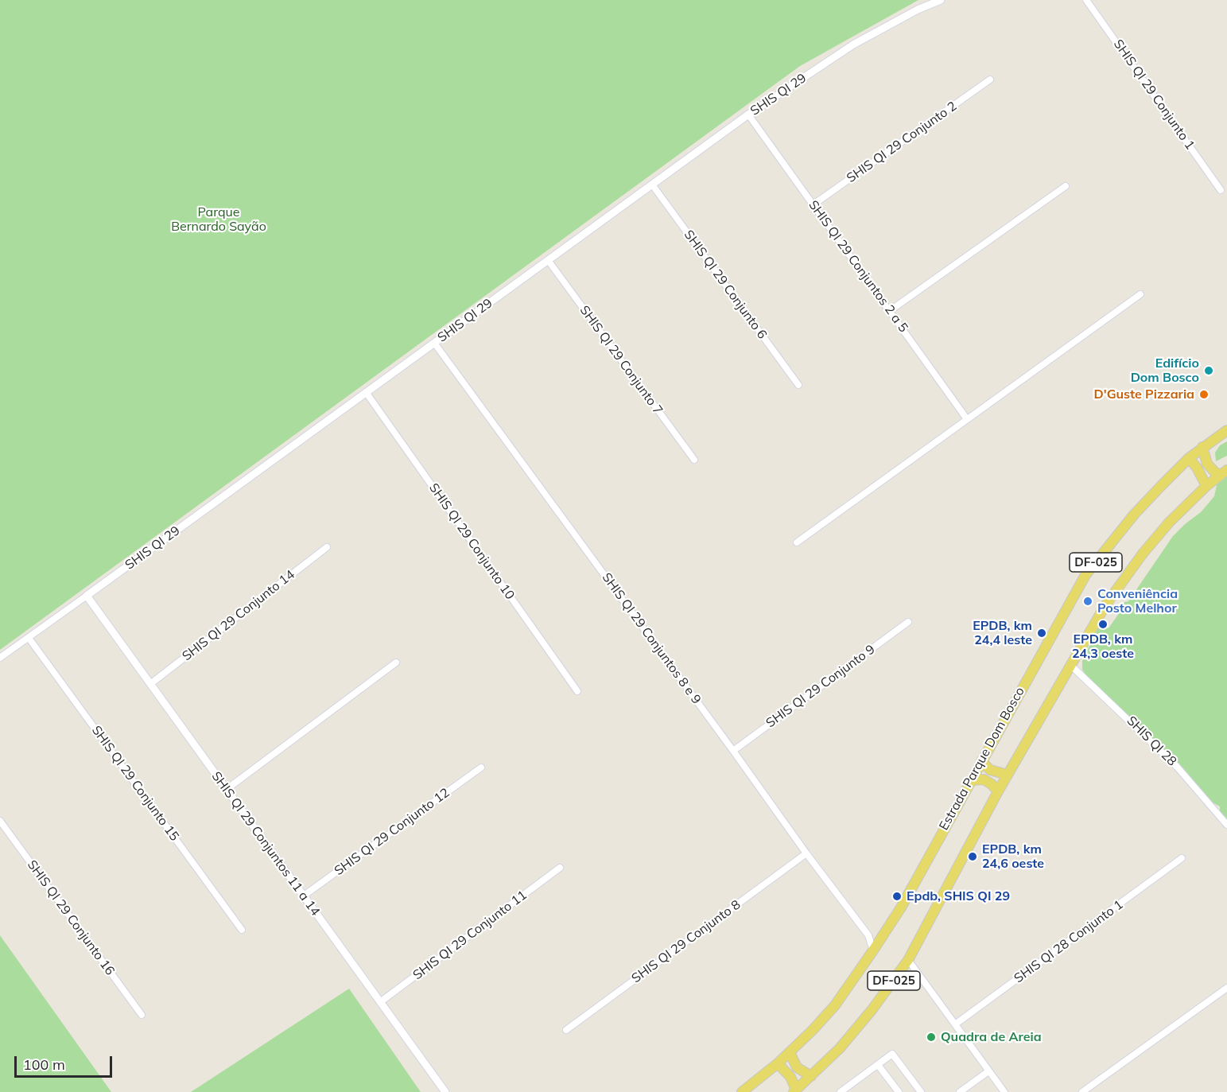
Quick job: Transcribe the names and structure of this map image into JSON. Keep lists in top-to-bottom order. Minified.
{"streets":{"main road":["DF-025","Estrada Parque Dom Bosco"],"street":["SHIS QI 29","SHIS QI 29 Conjunto 1","SHIS QI 29 Conjunto 2","SHIS QI 29 Conjuntos 2 a 5","SHIS QI 29 Conjunto 6","SHIS QI 29 Conjunto 7","SHIS QI 29 Conjunto 10","SHIS QI 29 Conjunto 14","SHIS QI 29 Conjuntos 8 e 9","SHIS QI 29 Conjunto 9","SHIS QI 28","SHIS QI 29 Conjunto 15","SHIS QI 29 Conjunto 12","SHIS QI 29 Conjuntos 11 a 14","SHIS QI 29 Conjunto 16","SHIS QI 29 Conjunto 11","SHIS QI 29 Conjunto 8","SHIS QI 28 Conjunto 1"]},"crossings":[["SHIS QI 29","SHIS QI 29 Conjuntos 2 a 5"],["SHIS QI 29","SHIS QI 29 Conjunto 6"],["SHIS QI 29","SHIS QI 29 Conjunto 7"],["SHIS QI 29","SHIS QI 29 Conjunto 10"],["SHIS QI 29","SHIS QI 29 Conjuntos 8 e 9"],["SHIS QI 29","SHIS QI 29 Conjunto 15"],["SHIS QI 29","SHIS QI 29 Conjuntos 11 a 14"],["SHIS QI 29 Conjunto 2","SHIS QI 29 Conjuntos 2 a 5"],["DF-025","SHIS QI 28"],["SHIS QI 29 Conjunto 14","SHIS QI 29 Conjuntos 11 a 14"],["SHIS QI 29 Conjuntos 8 e 9","SHIS QI 29 Conjunto 9"],["SHIS QI 29 Conjuntos 8 e 9","Estrada Parque Dom Bosco"],["SHIS QI 29 Conjuntos 8 e 9","SHIS QI 29 Conjunto 8"],["SHIS QI 29 Conjunto 12","SHIS QI 29 Conjuntos 11 a 14"],["SHIS QI 29 Conjuntos 11 a 14","SHIS QI 29 Conjunto 11"]],"parks":["Parque Bernardo Sayão"],"places":["Edifício Dom Bosco","D'Guste Pizzaria","Conveniência Posto Melhor","EPDB, km 24,3 oeste","EPDB, km 24,4 leste","EPDB, km 24,6 oeste","Epdb, SHIS QI 29","Quadra de Areia"],"scale_bar":"100 m"}
